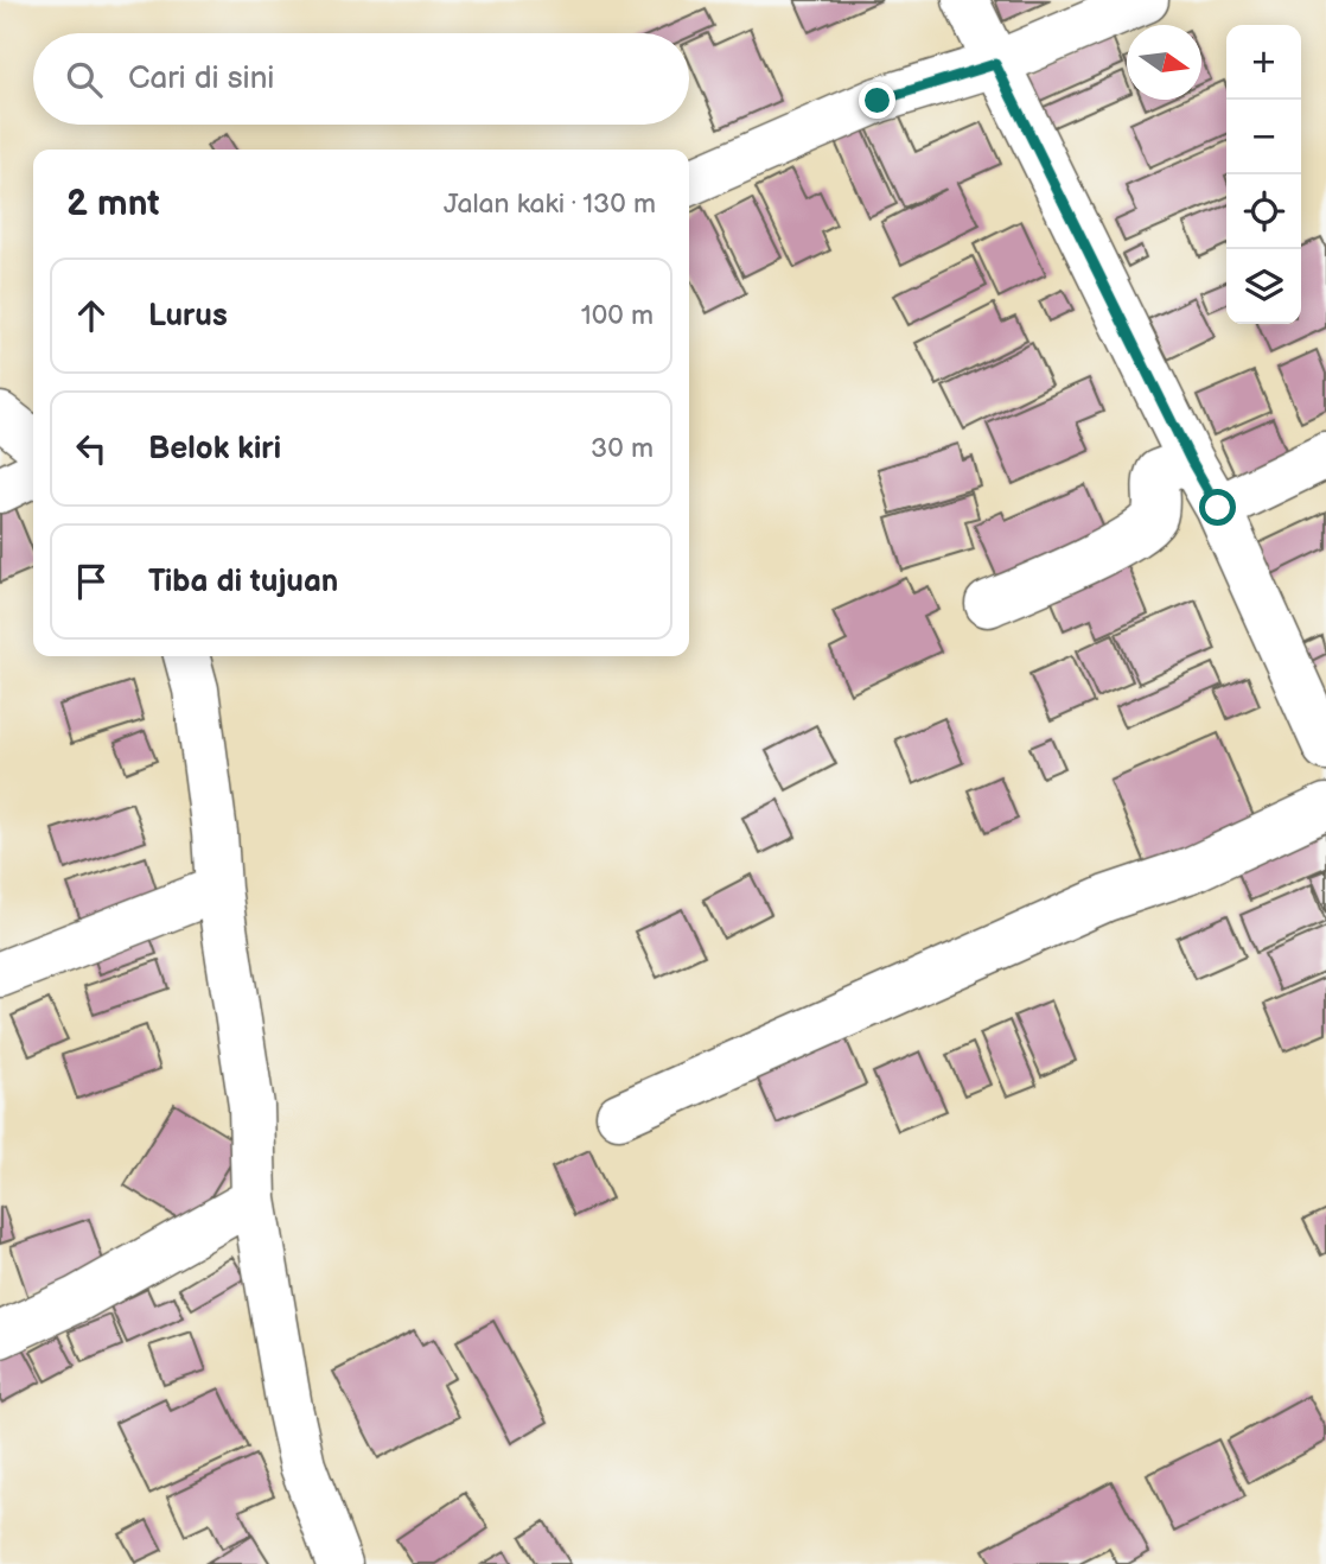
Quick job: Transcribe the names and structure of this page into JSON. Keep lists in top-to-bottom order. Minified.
{"north":"right","page":{"map_buttons":["+","−"],"search":"Cari di sini","heading":["2 mnt","Jalan kaki · 130 m"],"list":[["Lurus","100 m"],["Belok kiri","30 m"],"Tiba di tujuan"]}}
